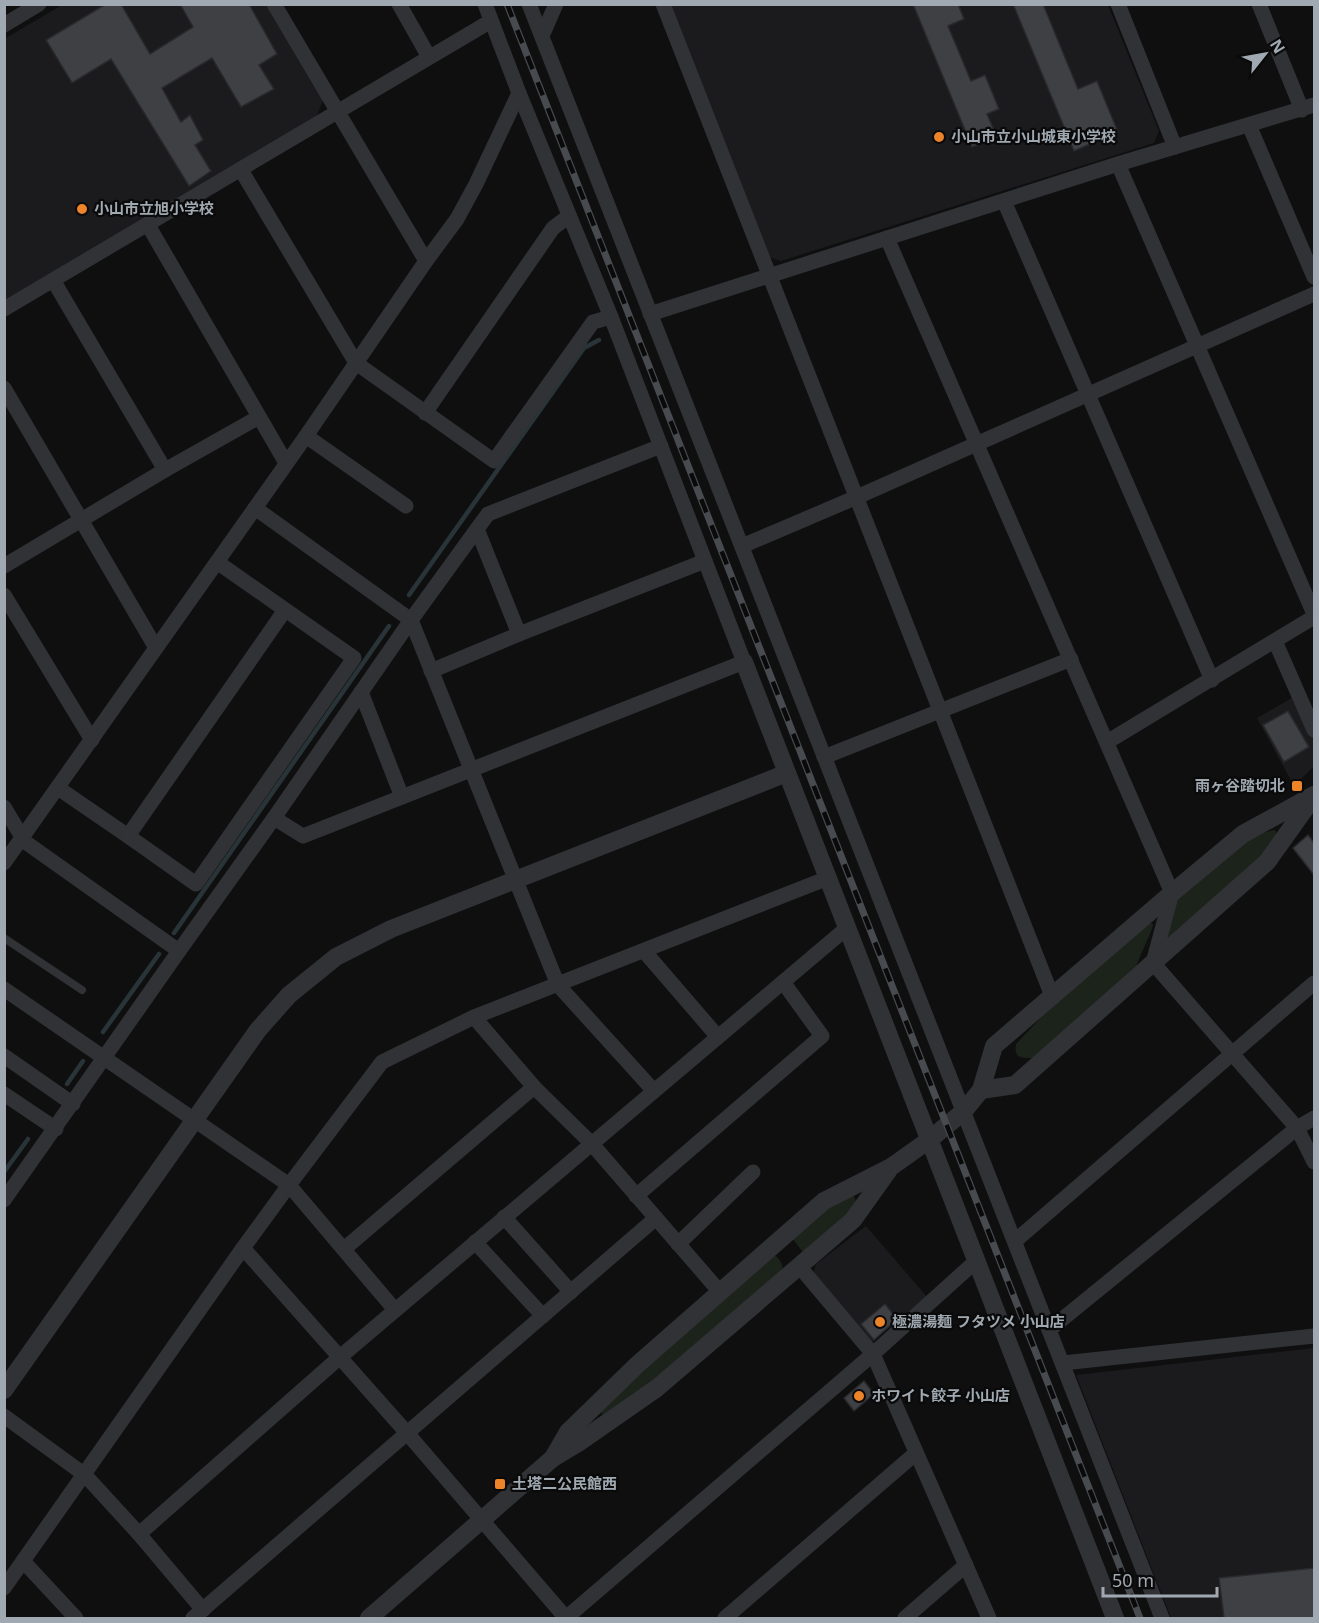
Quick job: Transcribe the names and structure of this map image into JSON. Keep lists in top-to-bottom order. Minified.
{"places":{"other":["小山市立小山城東小学校","小山市立旭小学校","極濃湯麺 フタツメ 小山店","ホワイト餃子 小山店"],"transit":["雨ヶ谷踏切北","土塔二公民館西"]},"scale_bar":"50 m","north":"top right"}
